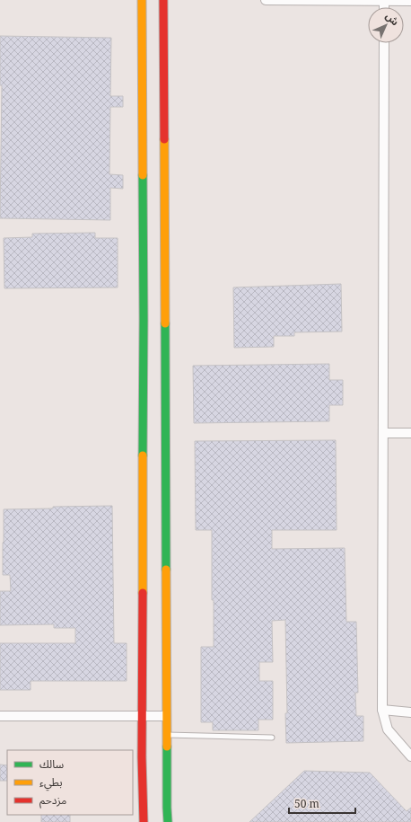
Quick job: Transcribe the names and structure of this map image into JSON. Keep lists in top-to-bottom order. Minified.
{"legend":["سالك","بطيء","مزدحم"],"scale_bar":"50 m","north":"top right"}
